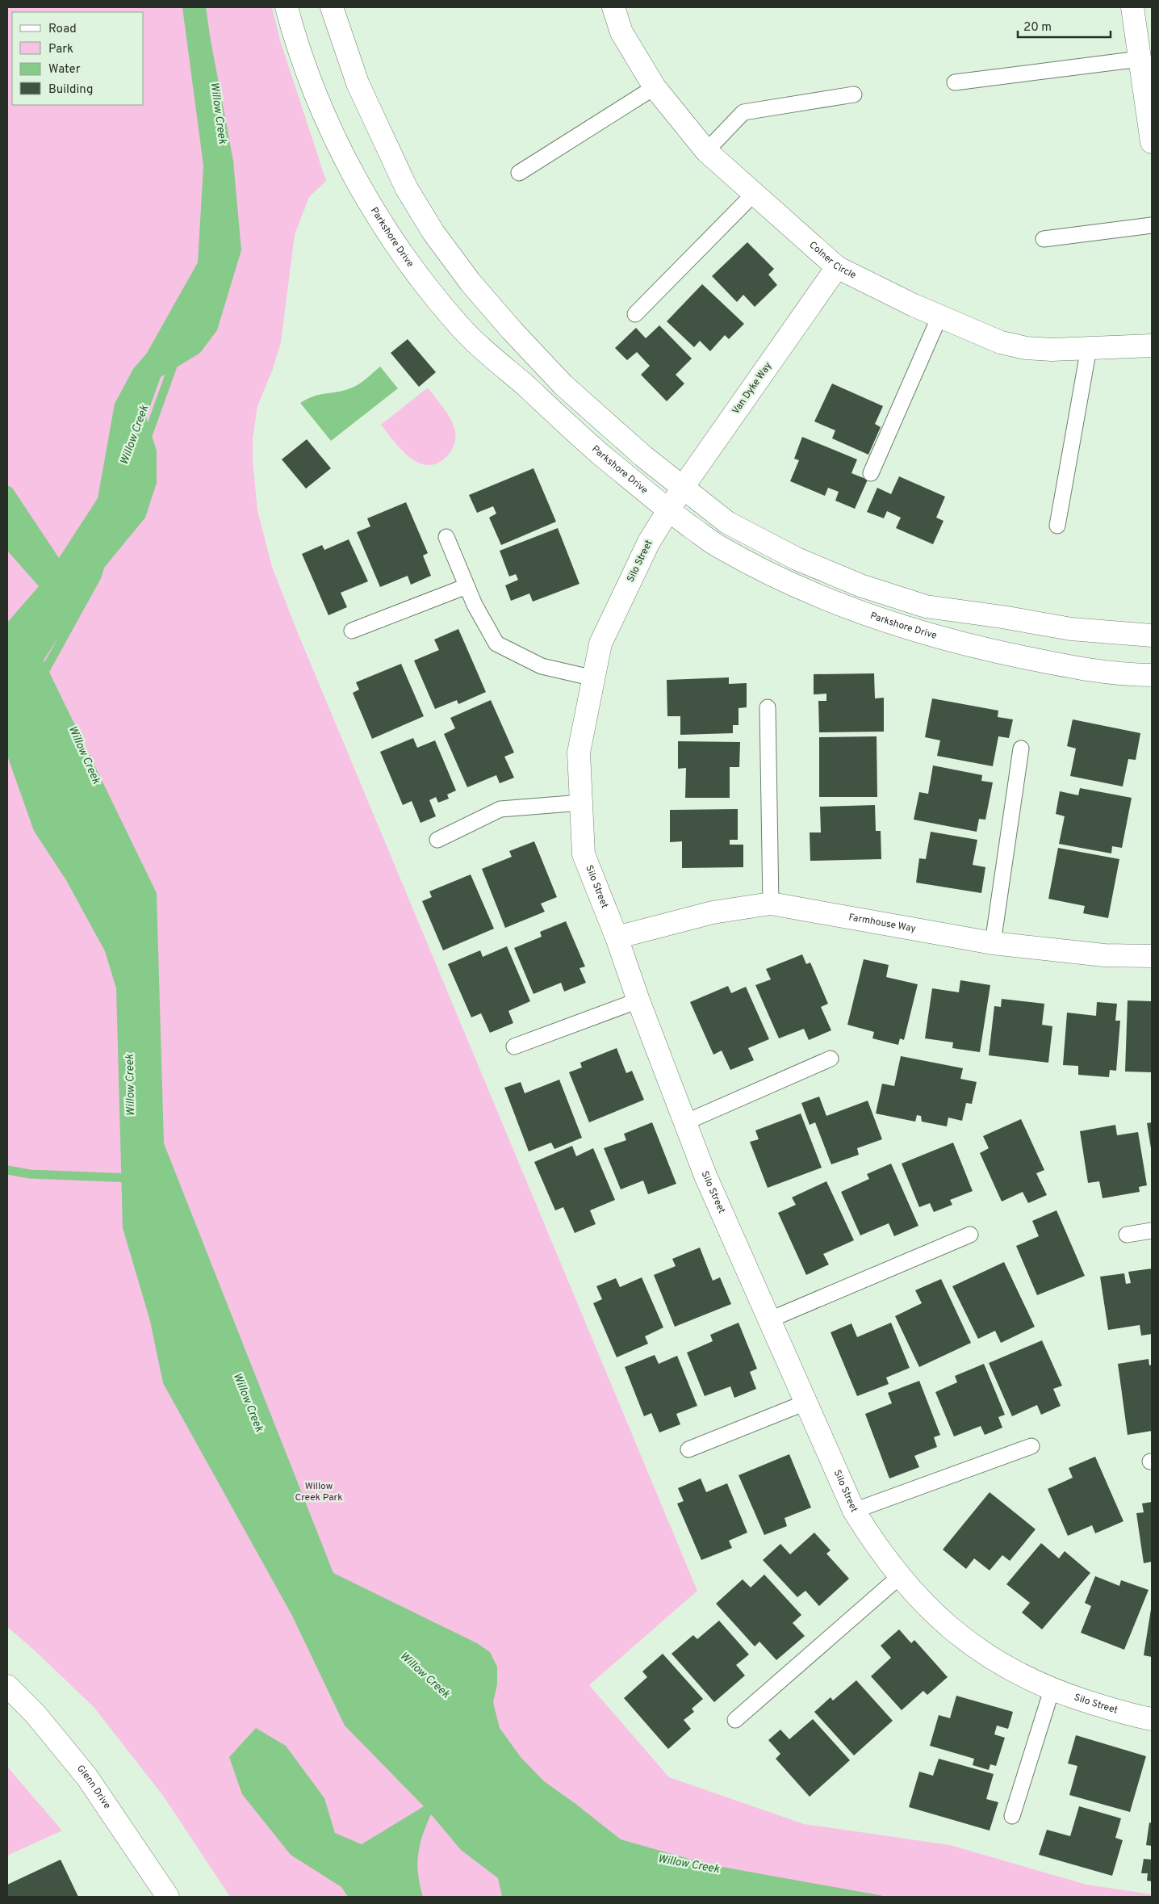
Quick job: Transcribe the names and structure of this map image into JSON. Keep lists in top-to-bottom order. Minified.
{"streets":{"street":["Parkshore Drive","Colner Circle","Van Dyke Way","Silo Street","Farmhouse Way","Glenn Drive"]},"crossings":[["Parkshore Drive","Van Dyke Way"],["Parkshore Drive","Silo Street"],["Colner Circle","Van Dyke Way"],["Van Dyke Way","Silo Street"],["Silo Street","Farmhouse Way"]],"water":["Willow Creek"],"parks":["Willow Creek Park"],"legend":["Road","Park","Water","Building"],"scale_bar":"20 m"}
